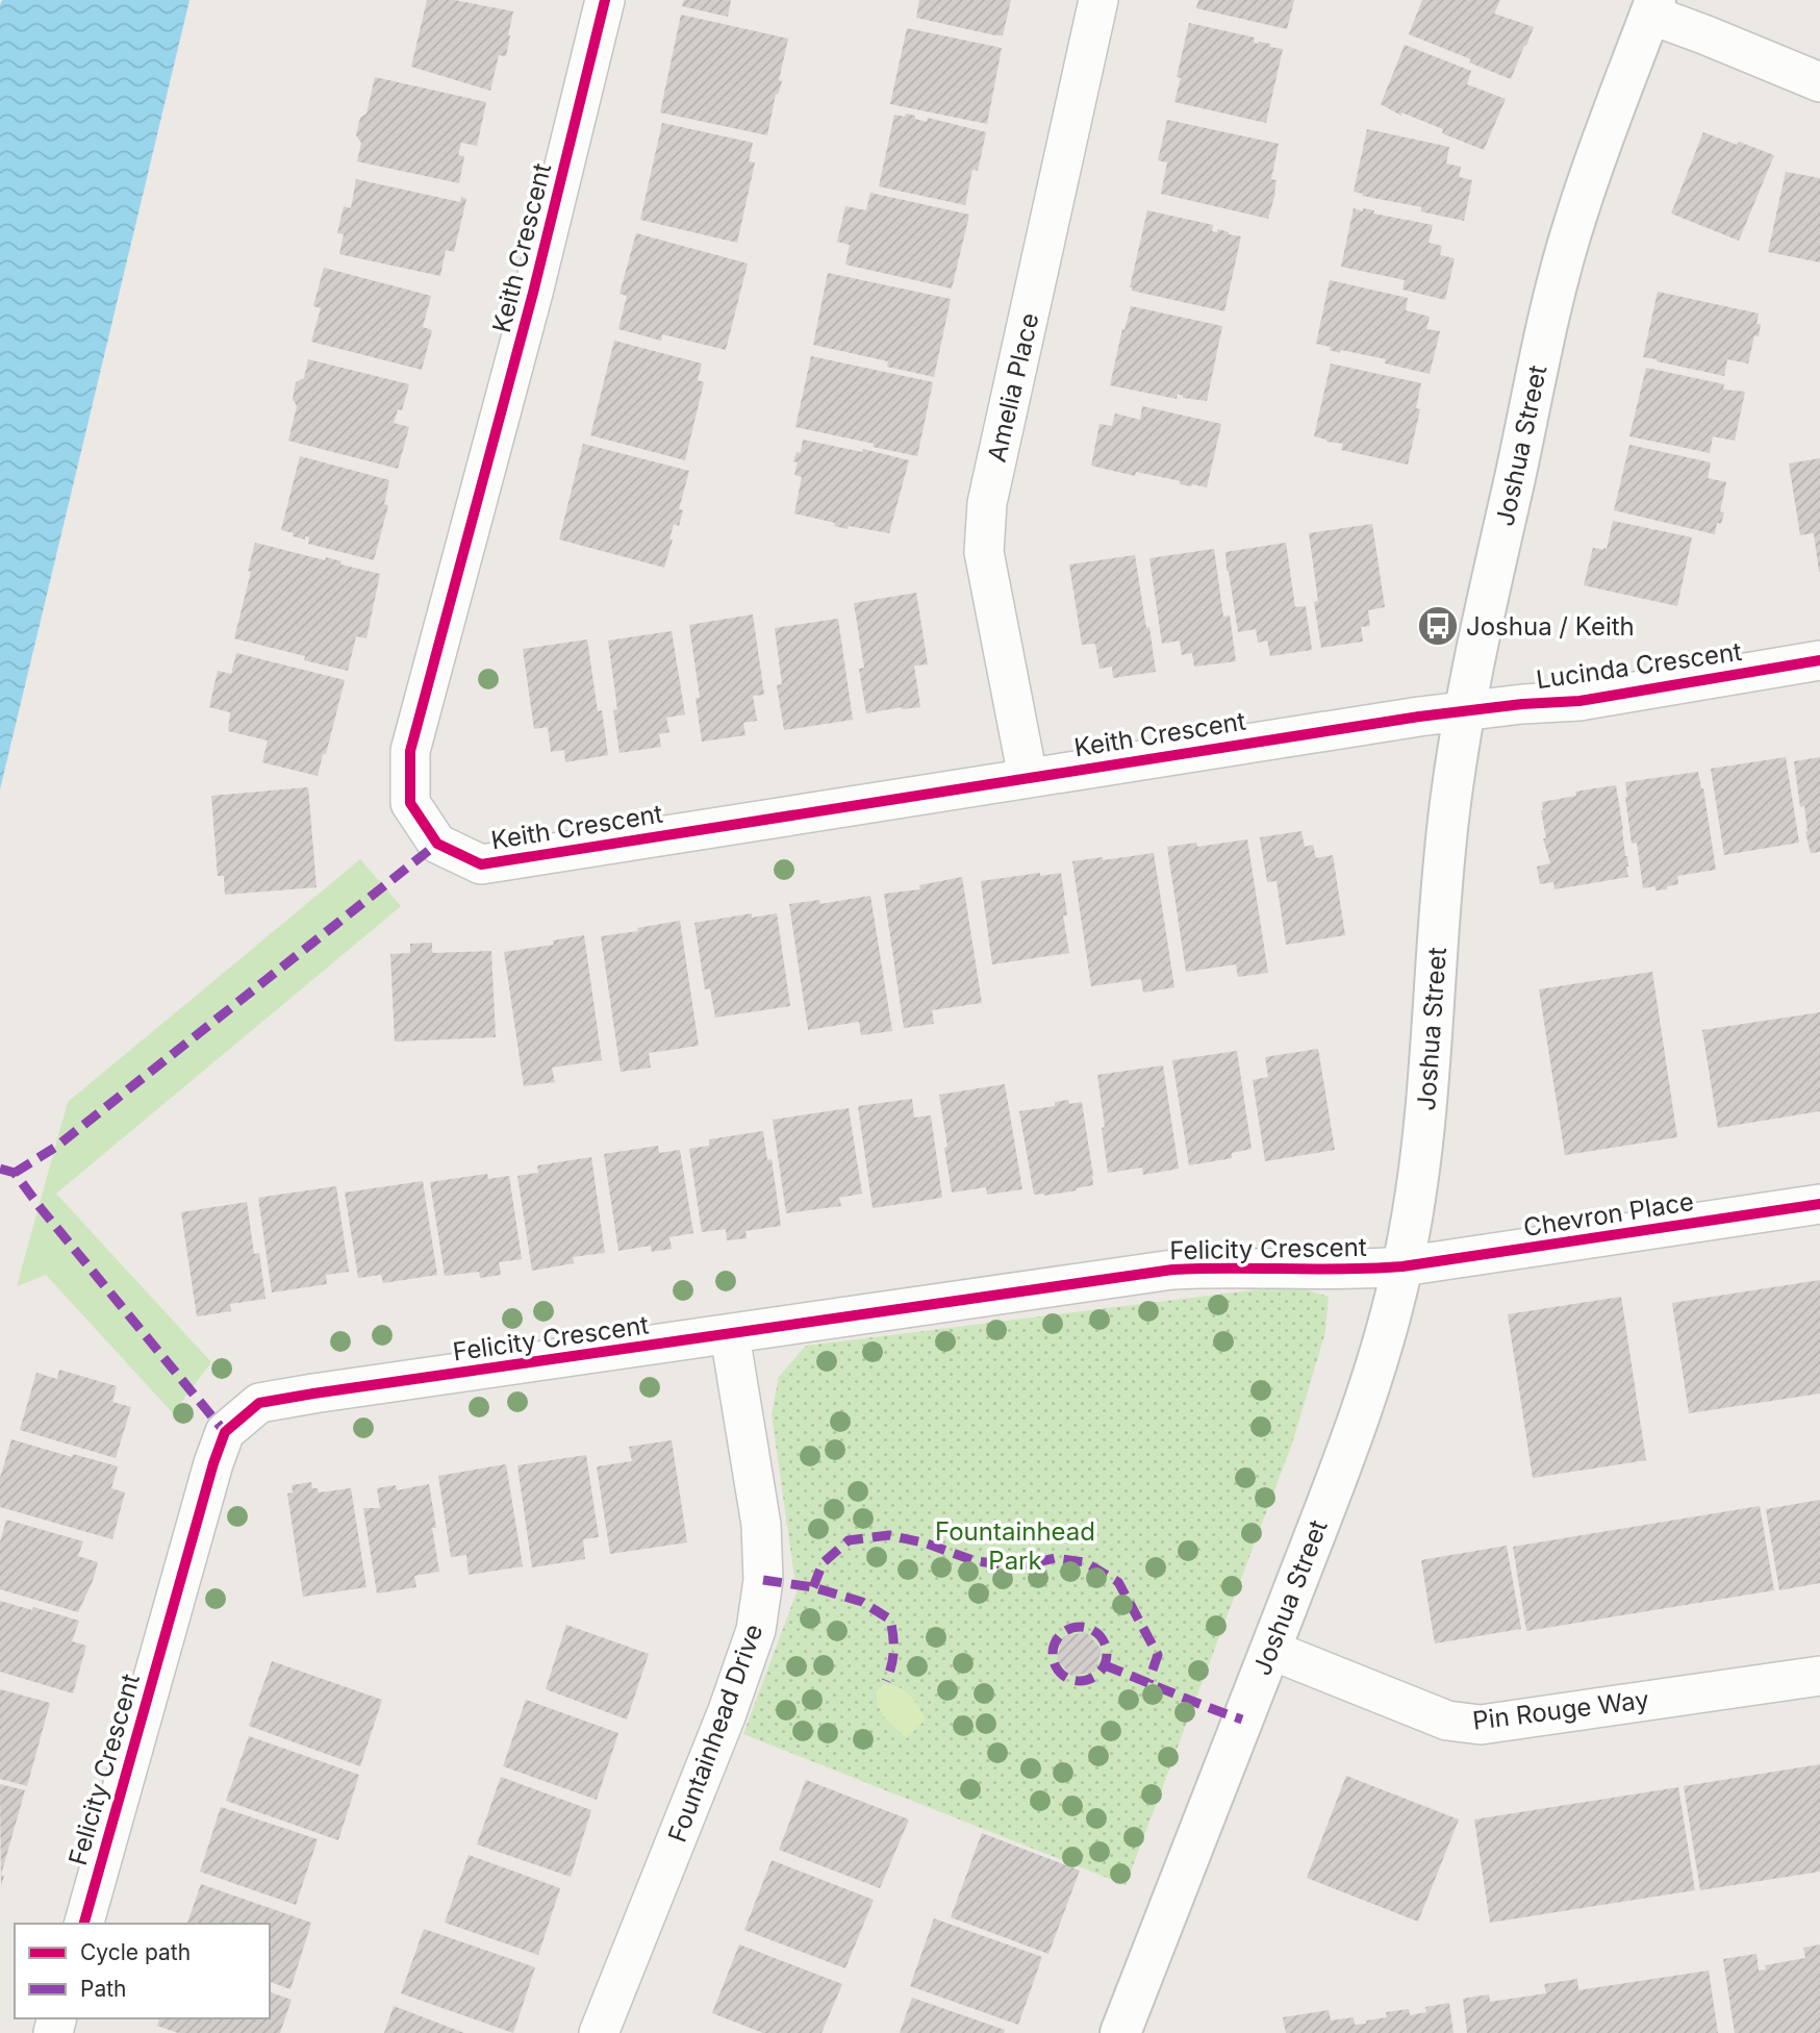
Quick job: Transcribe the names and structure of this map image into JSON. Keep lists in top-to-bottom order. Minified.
{"streets":{"street":["Keith Crescent","Amelia Place","Joshua Street","Lucinda Crescent","Chevron Place","Felicity Crescent","Pin Rouge Way","Fountainhead Drive"]},"crossings":[["Keith Crescent","Amelia Place"],["Keith Crescent","Joshua Street"],["Keith Crescent","Lucinda Crescent"],["Joshua Street","Lucinda Crescent"],["Joshua Street","Chevron Place"],["Joshua Street","Felicity Crescent"],["Joshua Street","Pin Rouge Way"],["Chevron Place","Felicity Crescent"],["Felicity Crescent","Fountainhead Drive"]],"parks":["Fountainhead Park"],"places":{"bus stop":["Joshua / Keith"]},"legend":["Cycle path","Path"]}
